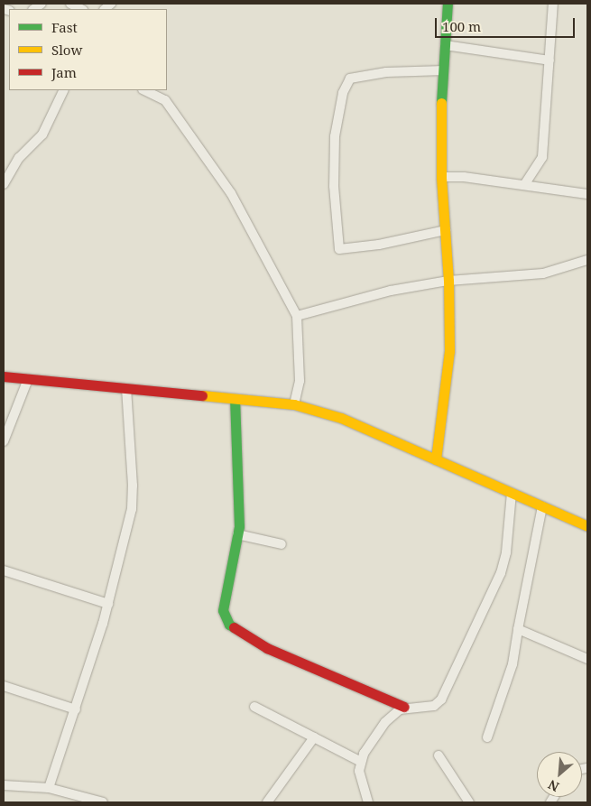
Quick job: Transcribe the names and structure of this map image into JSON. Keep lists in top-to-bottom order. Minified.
{"legend":["Fast","Slow","Jam"],"scale_bar":"100 m","north":"bottom left"}
